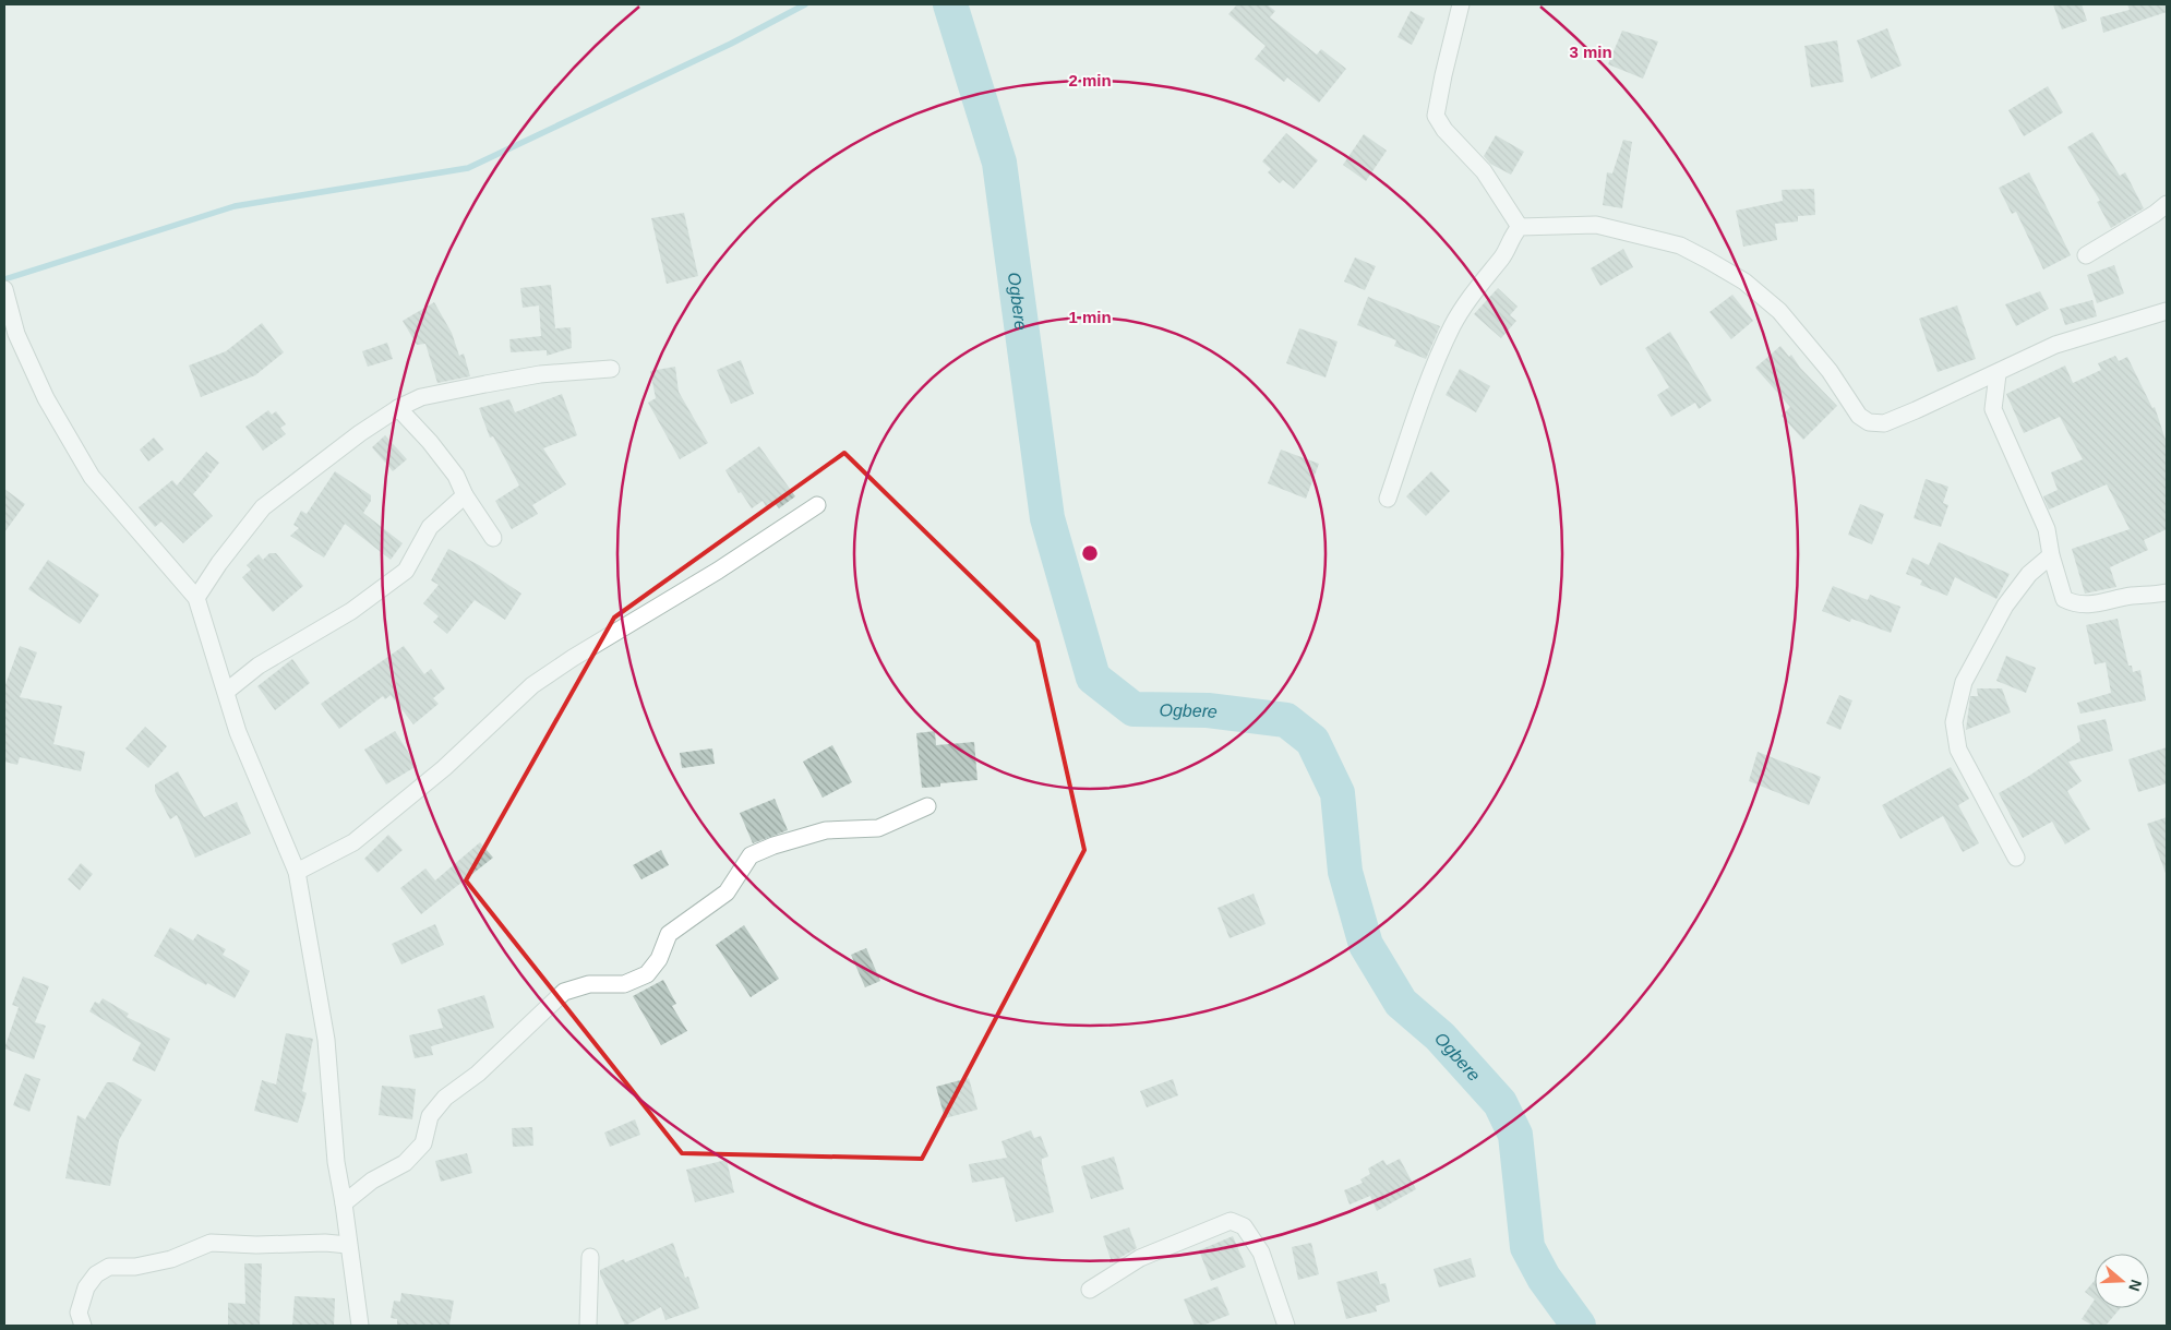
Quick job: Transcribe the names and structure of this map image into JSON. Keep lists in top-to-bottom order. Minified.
{"water":["Ogbere"],"north":"right","rings":["3 min","2 min","1 min"]}
